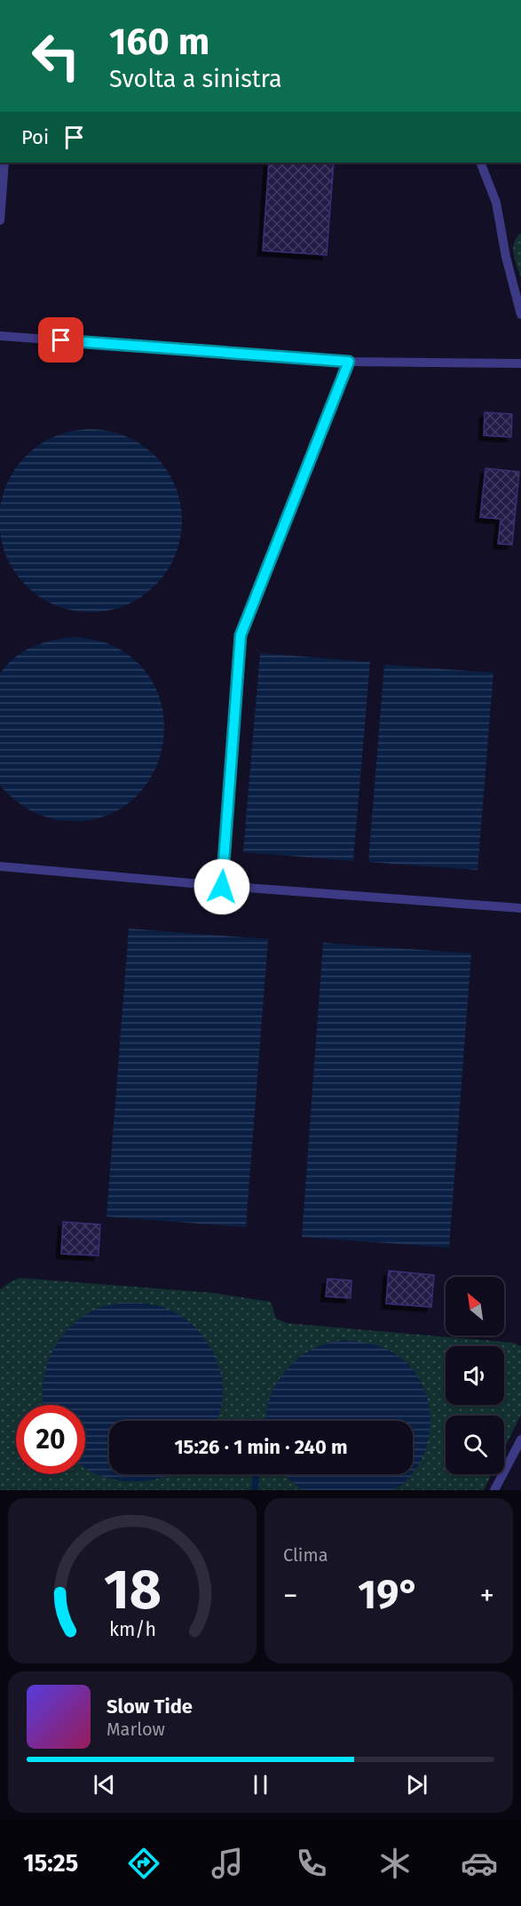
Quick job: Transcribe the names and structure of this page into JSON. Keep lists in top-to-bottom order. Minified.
{"north":"top left","page":{"turn":["160 m","Svolta a sinistra"],"then":"Poi","limit":"20","trip":"15:26 · 1 min · 240 m","tile":"Clima","heat":["−","19°","+"],"song":["Slow Tide","Marlow"],"tabs":"15:25","gauge":["18","km/h"]}}
